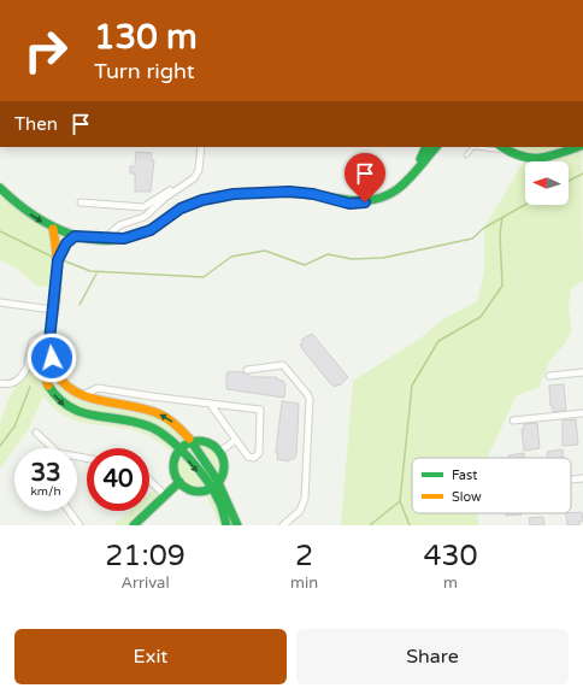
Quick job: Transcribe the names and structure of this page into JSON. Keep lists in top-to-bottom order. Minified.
{"legend":["Fast","Slow"],"north":"left","page":{"turn":["130 m","Turn right"],"then":"Then","speed":"33 km/h","limit":"40","eta":["21:09","Arrival","2","min","430","m"],"buttons":["Exit","Share"]}}
